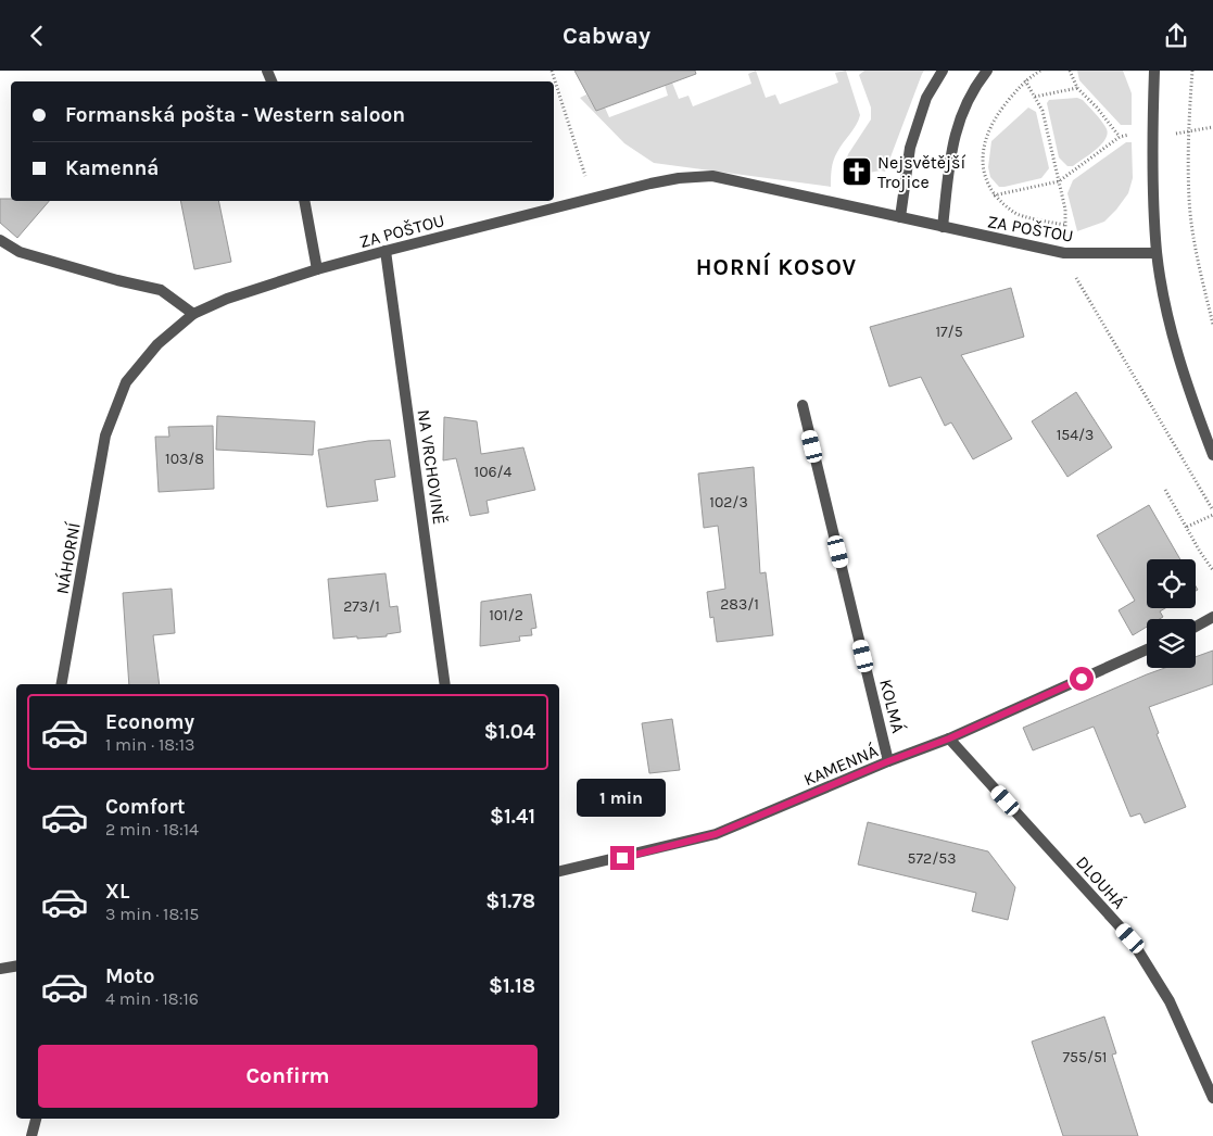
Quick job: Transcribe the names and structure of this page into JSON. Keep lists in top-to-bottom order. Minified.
{"streets":{"street":["ZA POŠTOU","NA VRCHOVINĚ","NÁHORNÍ","KOLMÁ","KAMENNÁ","DLOUHÁ"]},"crossings":[["ZA POŠTOU","NA VRCHOVINĚ"],["ZA POŠTOU","NÁHORNÍ"],["KOLMÁ","KAMENNÁ"],["KAMENNÁ","DLOUHÁ"]],"districts":["HORNÍ KOSOV"],"places":{"church":["Nejsvětější Trojice"]},"house_numbers":["17/5","154/3","103/8","106/4","102/3","283/1","273/1","101/2","572/53","755/51"],"page":{"header":"Cabway","banner":["Formanská pošta - Western saloon","Kamenná"],"list":[{"name":"Economy","note":"1 min · 18:13","value":"$1.04"},{"name":"Comfort","note":"2 min · 18:14","value":"$1.41"},{"name":"XL","note":"3 min · 18:15","value":"$1.78"},{"name":"Moto","note":"4 min · 18:16","value":"$1.18"}],"bubble":"1 min","buttons":"Confirm"}}
